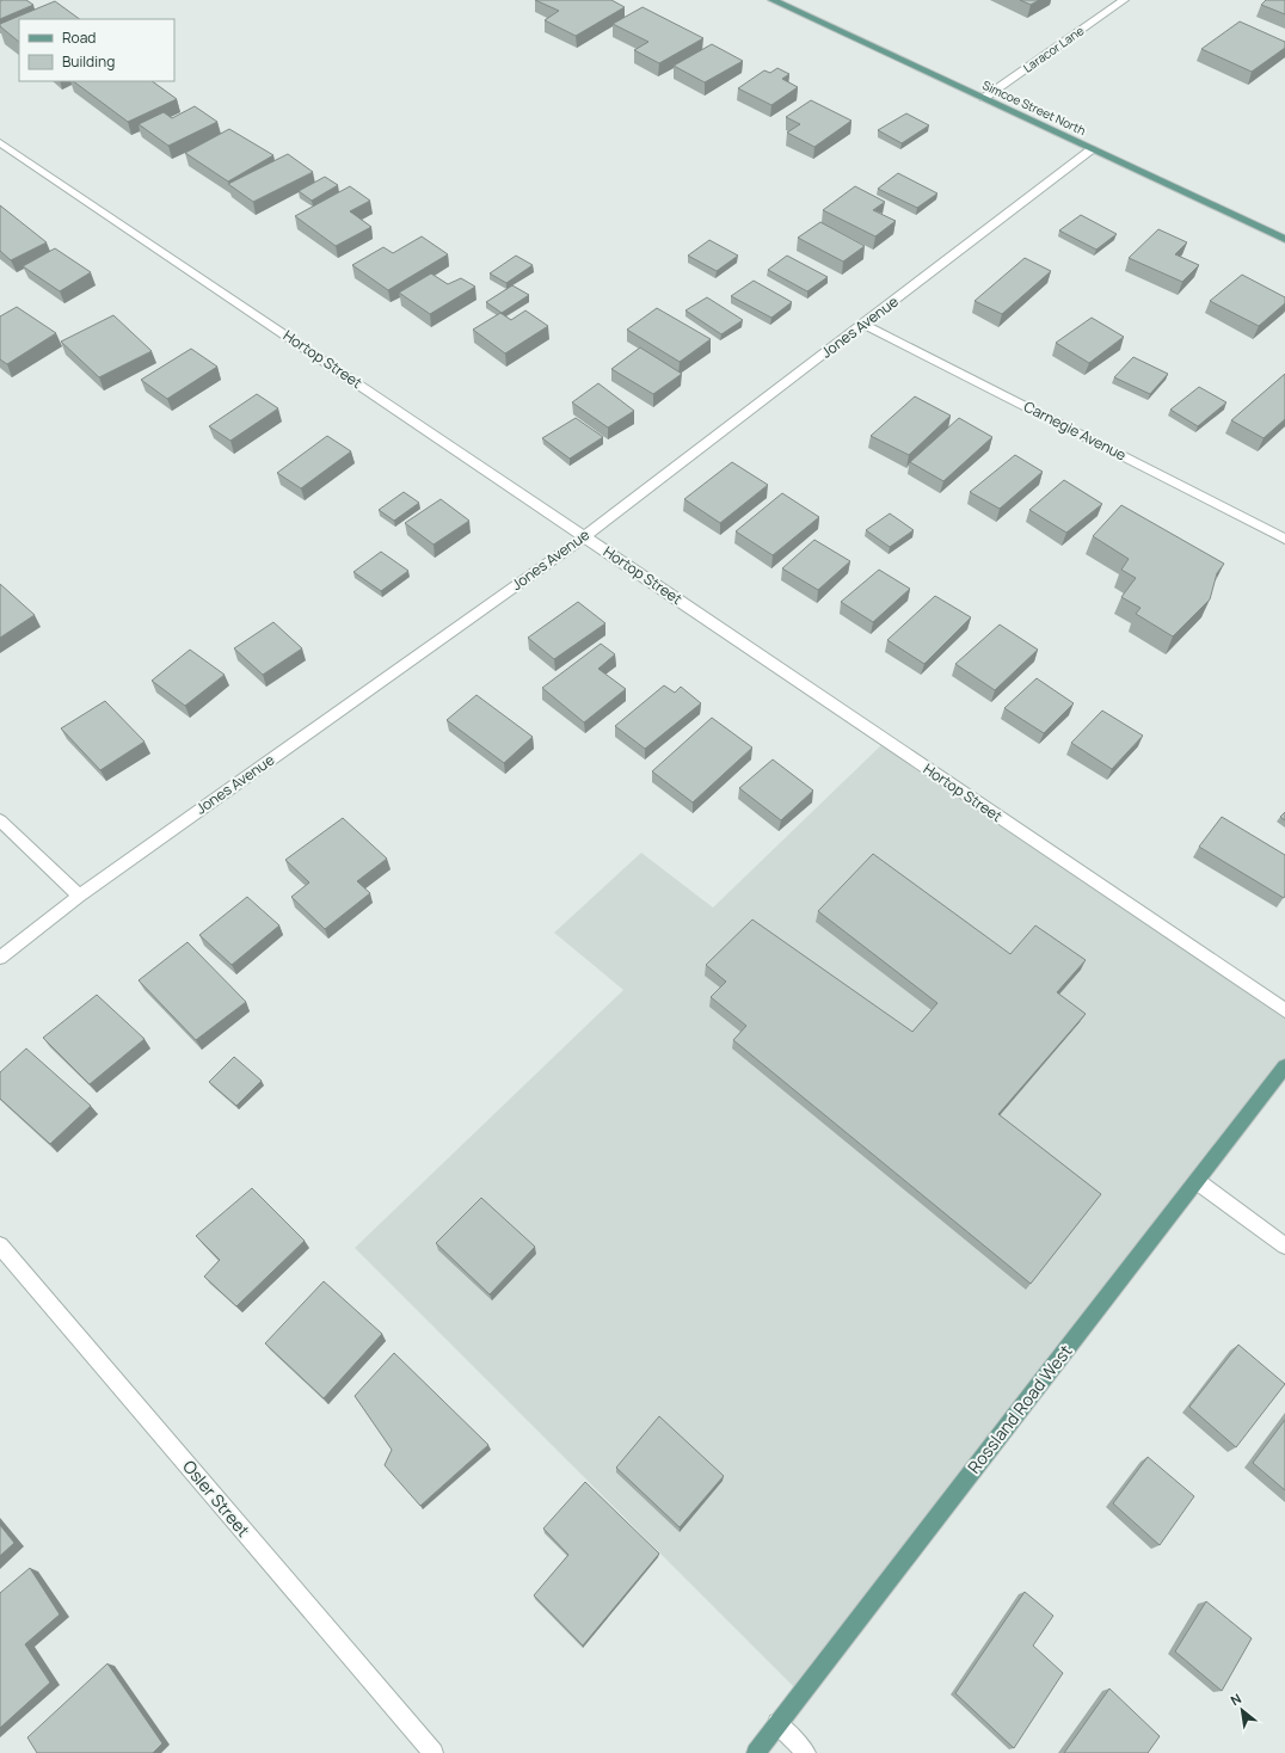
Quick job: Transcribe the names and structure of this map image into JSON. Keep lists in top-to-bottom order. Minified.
{"streets":{"main road":["Simcoe Street North","Rossland Road West"],"street":["Laracor Lane","Jones Avenue","Hortop Street","Carnegie Avenue","Osler Street"]},"crossings":[["Laracor Lane","Simcoe Street North"],["Simcoe Street North","Jones Avenue"],["Jones Avenue","Hortop Street"],["Jones Avenue","Carnegie Avenue"]],"legend":["Road","Building"],"north":"top left"}
